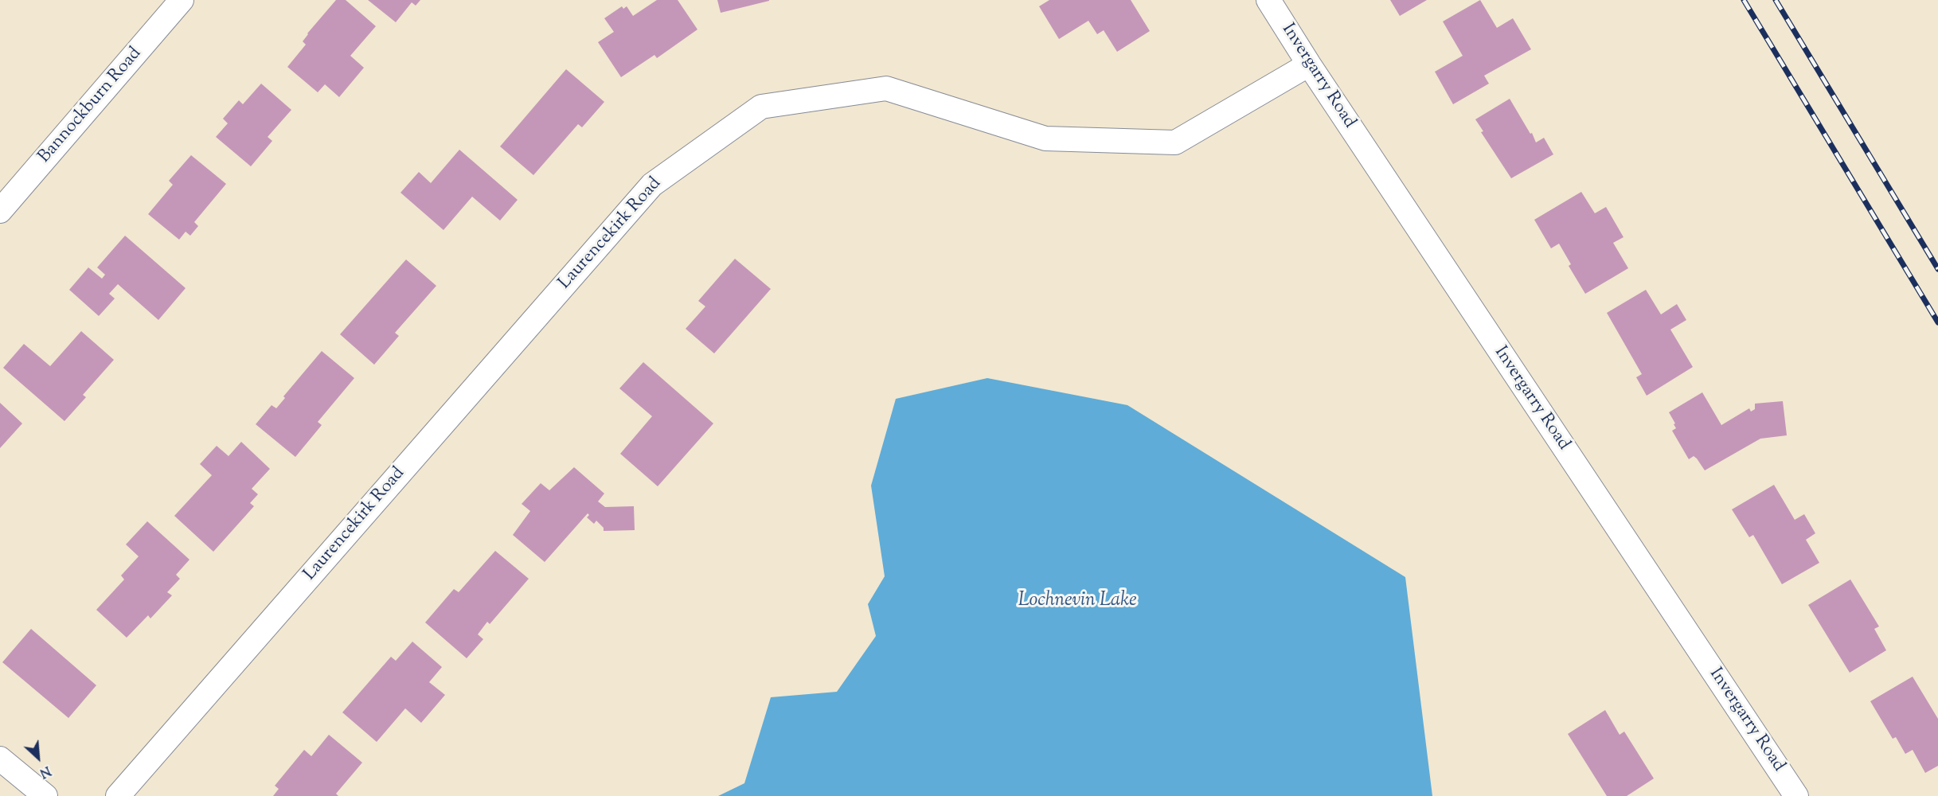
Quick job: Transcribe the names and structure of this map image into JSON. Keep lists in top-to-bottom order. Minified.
{"streets":{"street":["Invergarry Road","Bannockburn Road","Laurencekirk Road"]},"crossings":[["Invergarry Road","Laurencekirk Road"]],"water":["Lochnevin Lake"],"north":"bottom right"}
